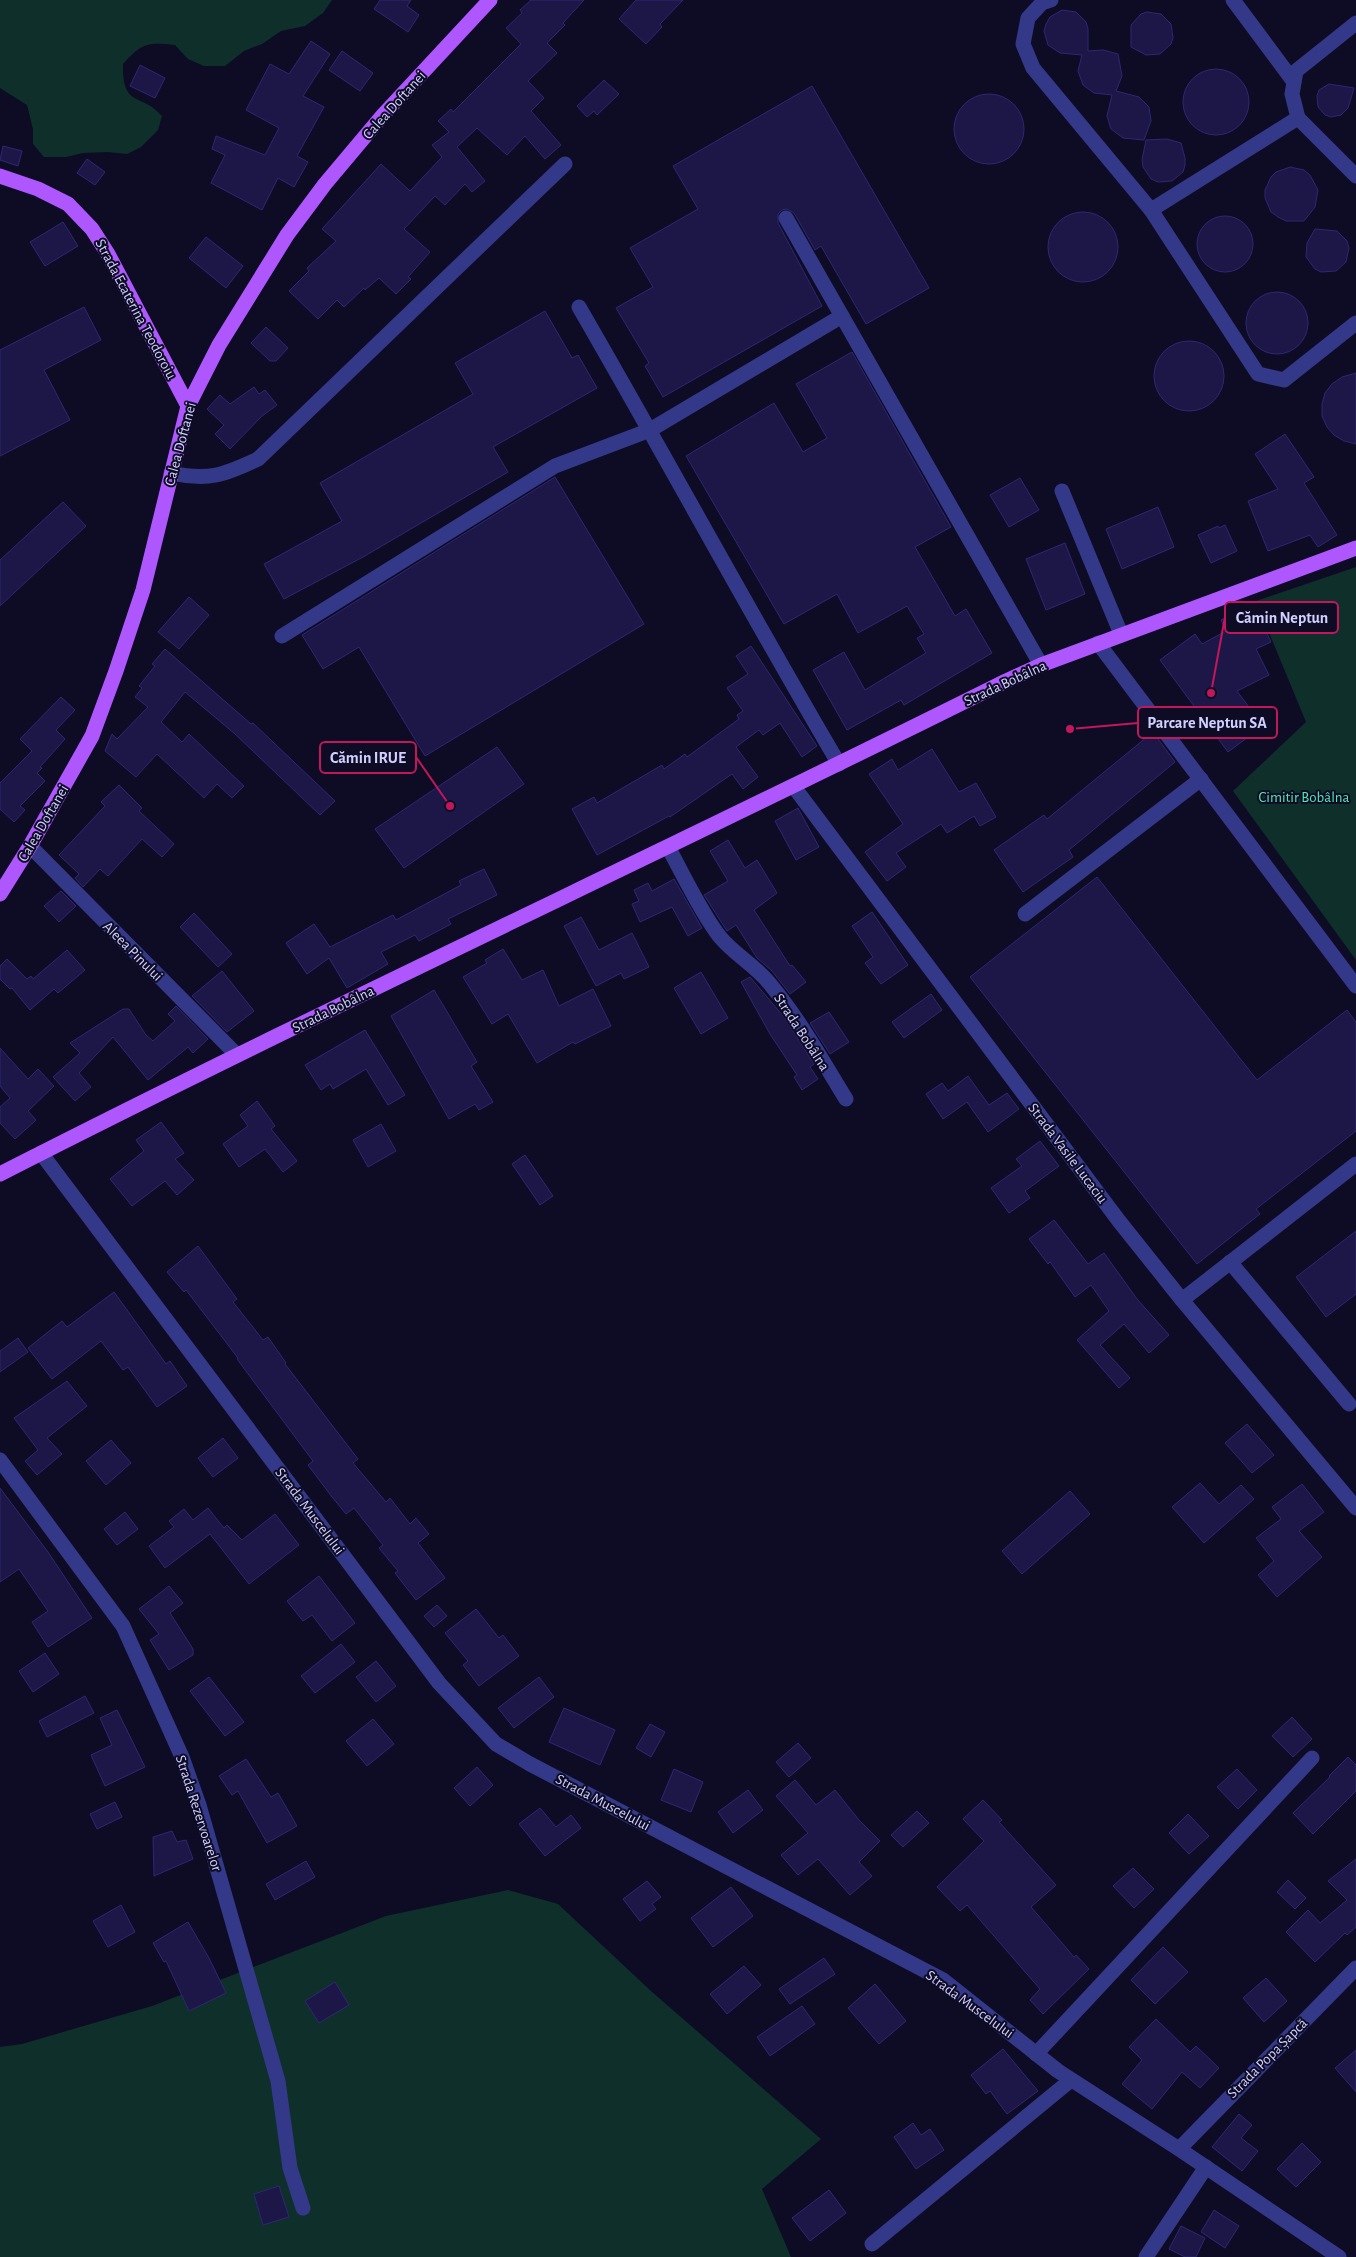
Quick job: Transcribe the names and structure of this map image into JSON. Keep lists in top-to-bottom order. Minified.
{"streets":{"main road":["Calea Doftanei","Strada Ecaterina Teodoroiu","Strada Bobâlna"],"street":["Aleea Pinului","Strada Vasile Lucaciu","Strada Muscelului","Strada Rezervoarelor","Strada Popa Șapcă"]},"crossings":[["Calea Doftanei","Strada Ecaterina Teodoroiu"],["Calea Doftanei","Aleea Pinului"],["Strada Bobâlna","Aleea Pinului"],["Strada Bobâlna","Strada Vasile Lucaciu"],["Strada Bobâlna","Strada Muscelului"],["Strada Muscelului","Strada Popa Șapcă"]],"parks":["Cimitir Bobâlna"],"places":["Cămin Neptun","Parcare Neptun SA","Cămin IRUE"]}
